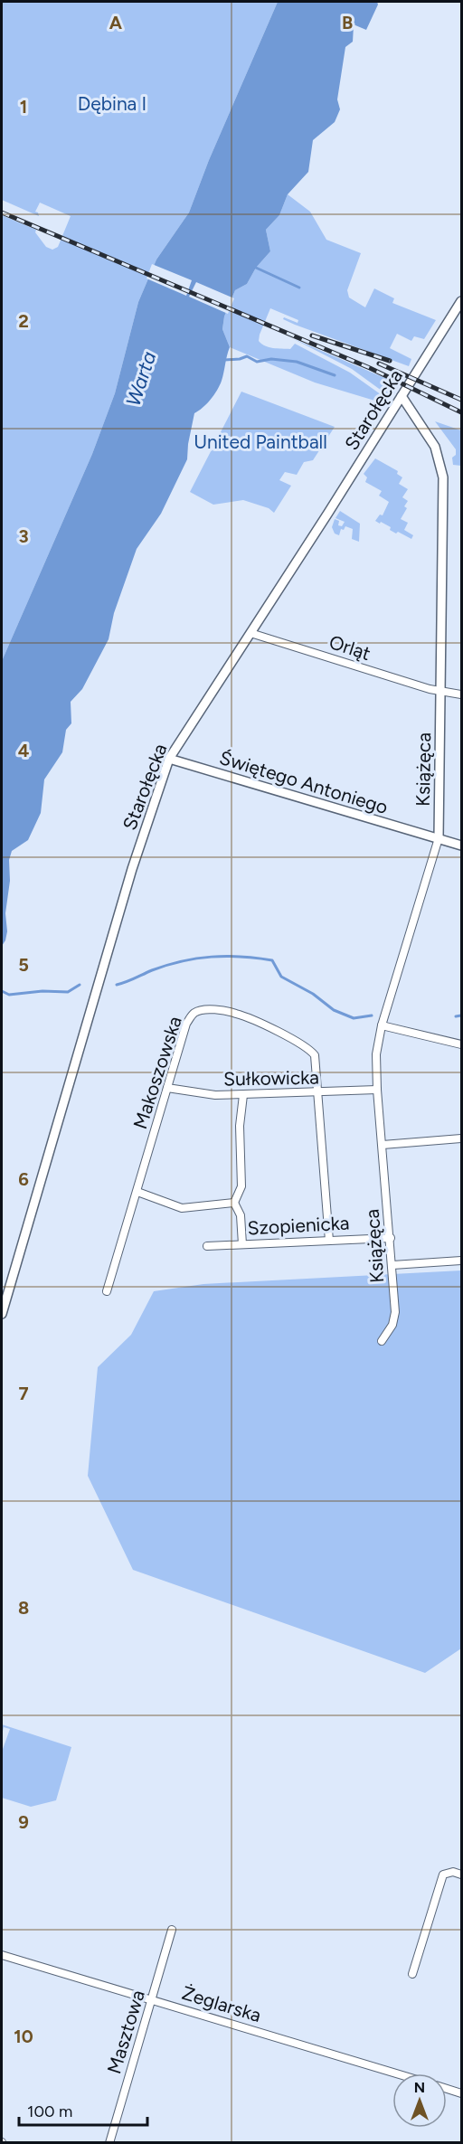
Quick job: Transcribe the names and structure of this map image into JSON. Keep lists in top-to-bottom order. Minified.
{"streets":{"street":["Starołęcka","Orląt","Książęca","Świętego Antoniego","Makoszowska","Sułkowicka","Szopienicka","Żeglarska","Masztowa"]},"crossings":[["Starołęcka","Orląt"],["Starołęcka","Książęca"],["Starołęcka","Świętego Antoniego"],["Orląt","Książęca"],["Książęca","Świętego Antoniego"],["Książęca","Sułkowicka"],["Książęca","Szopienicka"],["Makoszowska","Sułkowicka"],["Makoszowska","Szopienicka"],["Żeglarska","Masztowa"]],"water":["Warta"],"parks":["Dębina I","United Paintball"],"scale_bar":"100 m","north":"top","grid":{"columns":["A","B"],"rows":["1","2","3","4","5","6","7","8","9","10"]}}
